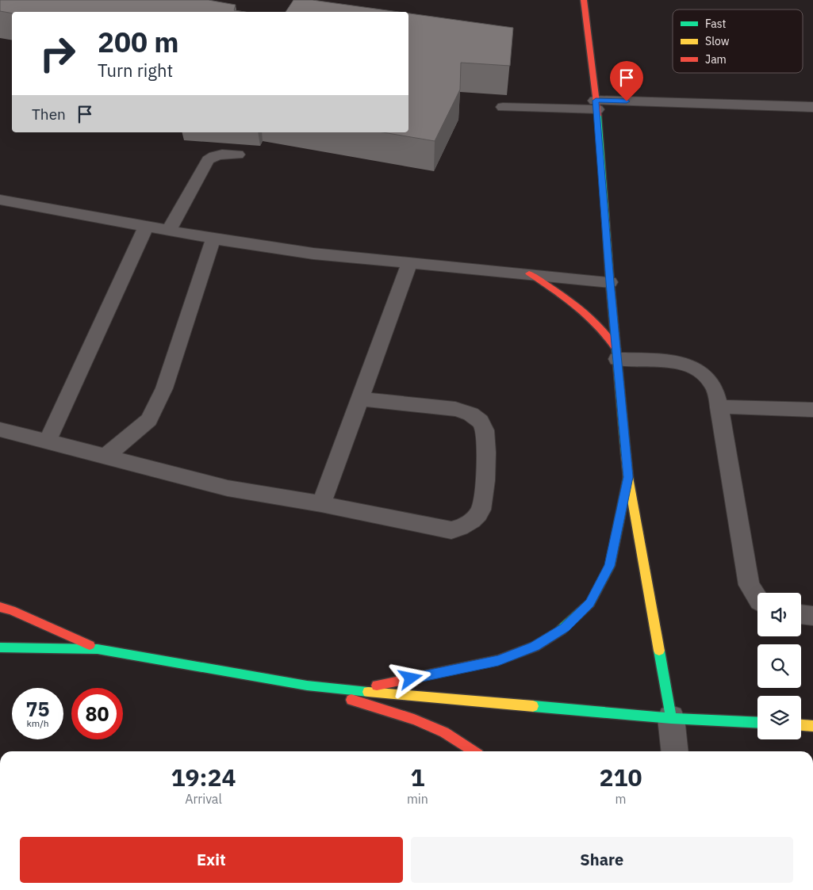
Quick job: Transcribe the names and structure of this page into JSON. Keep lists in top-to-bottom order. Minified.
{"legend":["Fast","Slow","Jam"],"page":{"turn":["200 m","Turn right"],"then":"Then","speed":"75 km/h","limit":"80","eta":["19:24","Arrival","1","min","210","m"],"buttons":["Exit","Share"]}}
